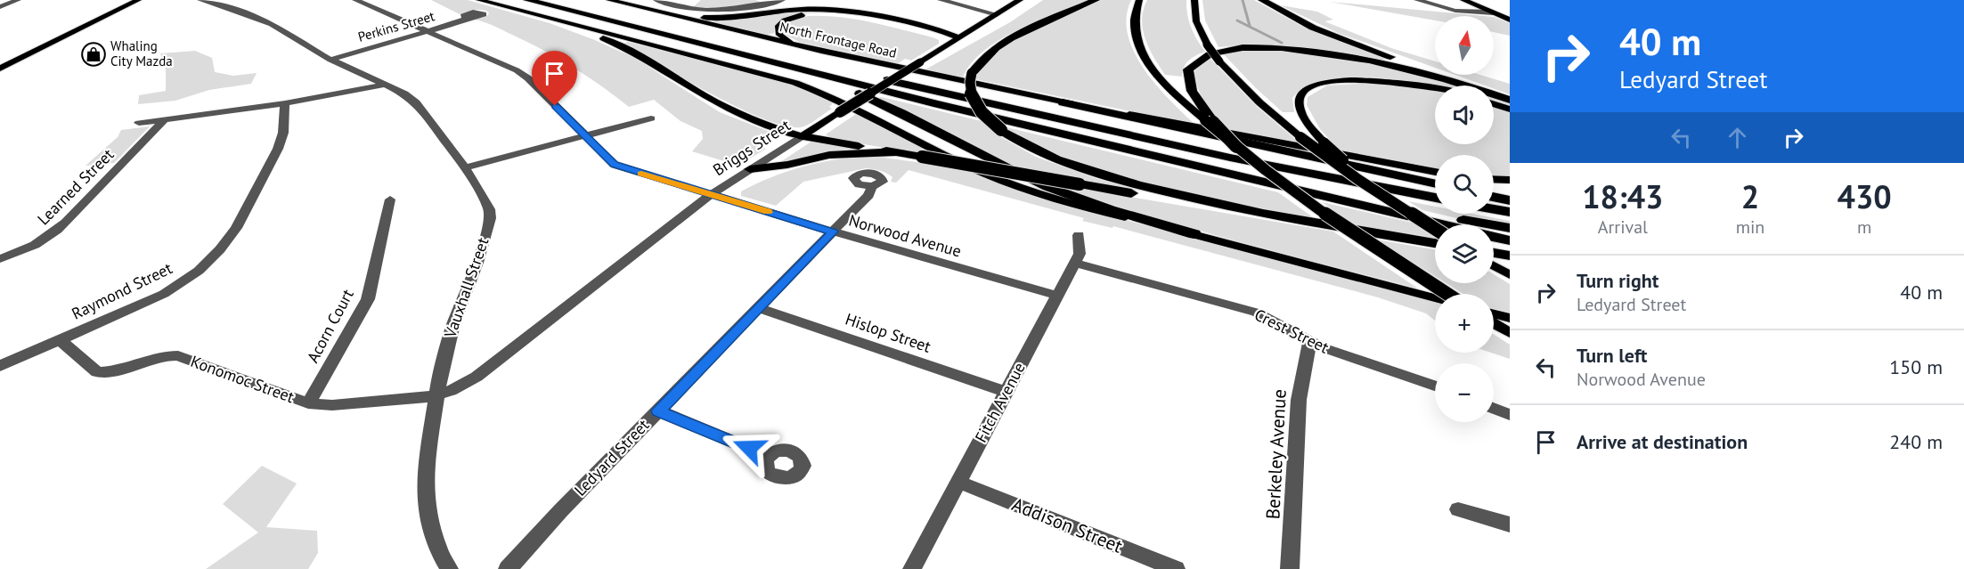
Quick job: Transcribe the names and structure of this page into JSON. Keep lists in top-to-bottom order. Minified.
{"streets":{"main road":["North Frontage Road","Briggs Street"],"street":["Perkins Street","Learned Street","Norwood Avenue","Vauxhall Street","Raymond Street","Acorn Court","Crest Street","Hislop Street","Konomoc Street","Fitch Avenue","Berkeley Avenue","Ledyard Street","Addison Street"]},"crossings":[["Perkins Street","Norwood Avenue"],["Perkins Street","Vauxhall Street"],["Briggs Street","Norwood Avenue"],["Briggs Street","Vauxhall Street"],["Briggs Street","Konomoc Street"],["Norwood Avenue","Fitch Avenue"],["Norwood Avenue","Ledyard Street"],["Vauxhall Street","Konomoc Street"],["Raymond Street","Konomoc Street"],["Acorn Court","Konomoc Street"],["Crest Street","Fitch Avenue"],["Crest Street","Berkeley Avenue"],["Hislop Street","Fitch Avenue"],["Hislop Street","Ledyard Street"],["Fitch Avenue","Addison Street"]],"places":{"shop":["Whaling City Mazda"]},"north":"top","page":{"turn":["40 m","Ledyard Street"],"map_buttons":["+","−"],"eta":["18:43","Arrival","2","min","430","m"],"list":[{"name":"Turn right","note":"Ledyard Street","value":"40 m"},{"name":"Turn left","note":"Norwood Avenue","value":"150 m"},{"name":"Arrive at destination","value":"240 m"}]}}
